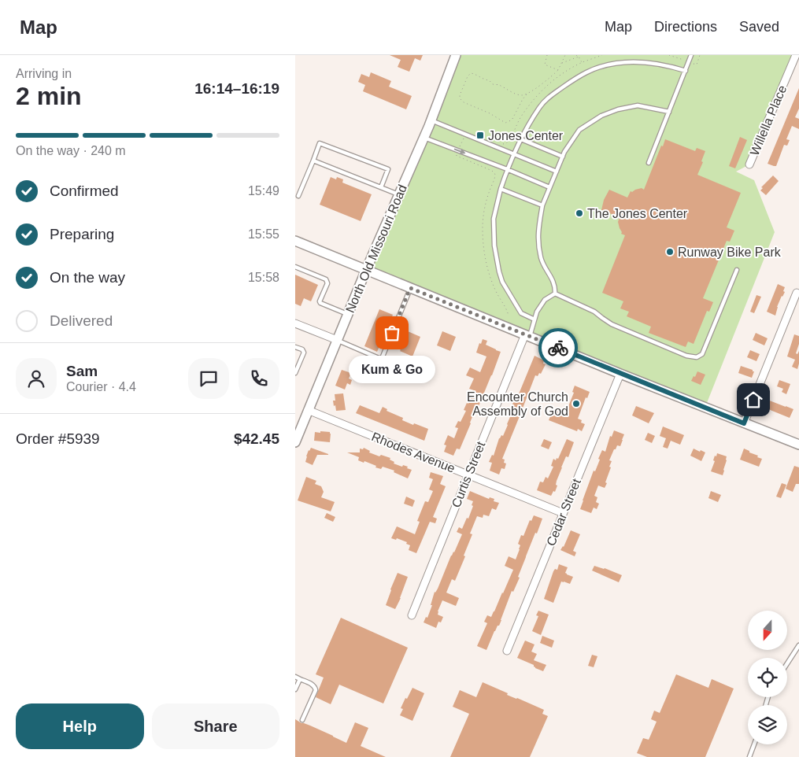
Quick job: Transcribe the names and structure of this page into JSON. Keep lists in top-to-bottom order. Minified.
{"streets":{"main road":["North Old Missouri Road"],"street":["Willella Place","Rhodes Avenue","Curtis Street","Cedar Street"]},"crossings":[["North Old Missouri Road","Rhodes Avenue"],["Rhodes Avenue","Curtis Street"],["Rhodes Avenue","Cedar Street"]],"places":{"transit":["Jones Center"],"other":["The Jones Center","Runway Bike Park","Kum & Go","Encounter Church Assembly of God"]},"north":"bottom","page":{"header":"Map","nav":["Map","Directions","Saved"],"heading":["2 min","Arriving in","16:14–16:19"],"panel":["Sam","Courier · 4.4","Order #5939","$42.45"],"bar":"On the way · 240 m","list":[["Confirmed","15:49"],["Preparing","15:55"],["On the way","15:58"],"Delivered"],"bubble":"Kum & Go","buttons":["Help","Share"]}}
